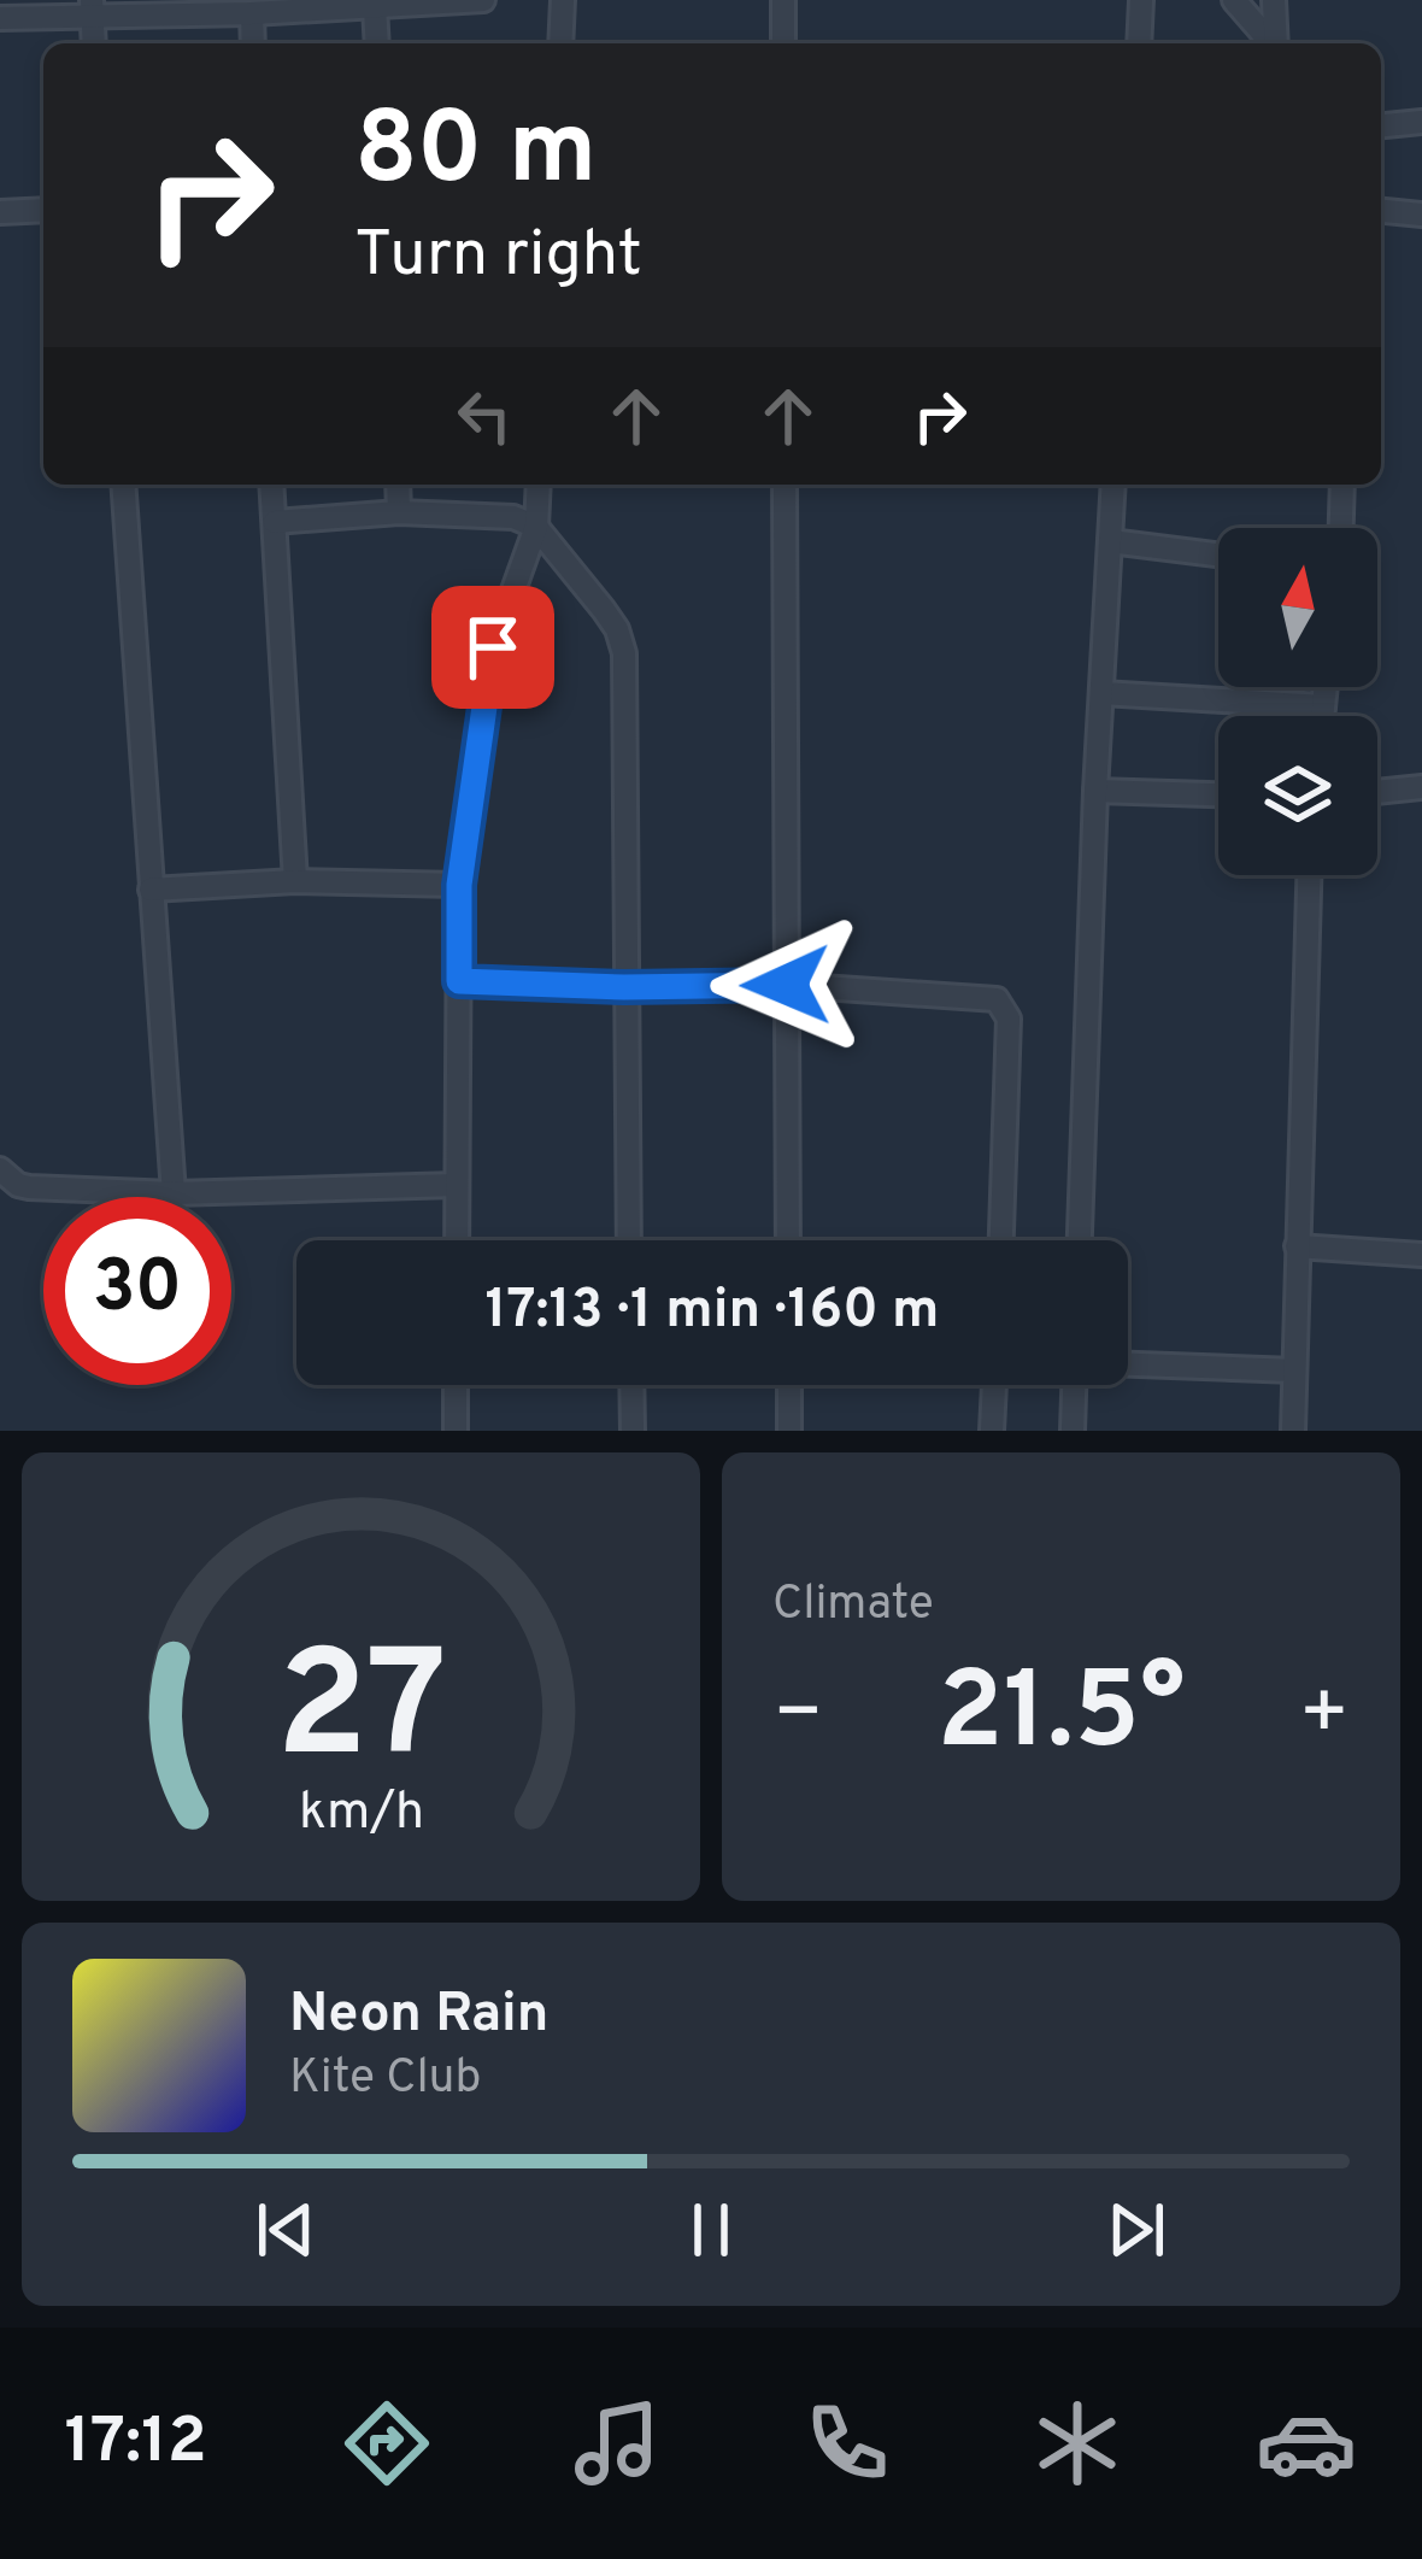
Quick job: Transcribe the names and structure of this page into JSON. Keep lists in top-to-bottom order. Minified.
{"north":"top","page":{"turn":["80 m","Turn right"],"limit":"30","trip":"17:13 · 1 min · 160 m","tile":"Climate","heat":["−","21.5°","+"],"song":["Neon Rain","Kite Club"],"tabs":"17:12","gauge":["27","km/h"]}}
